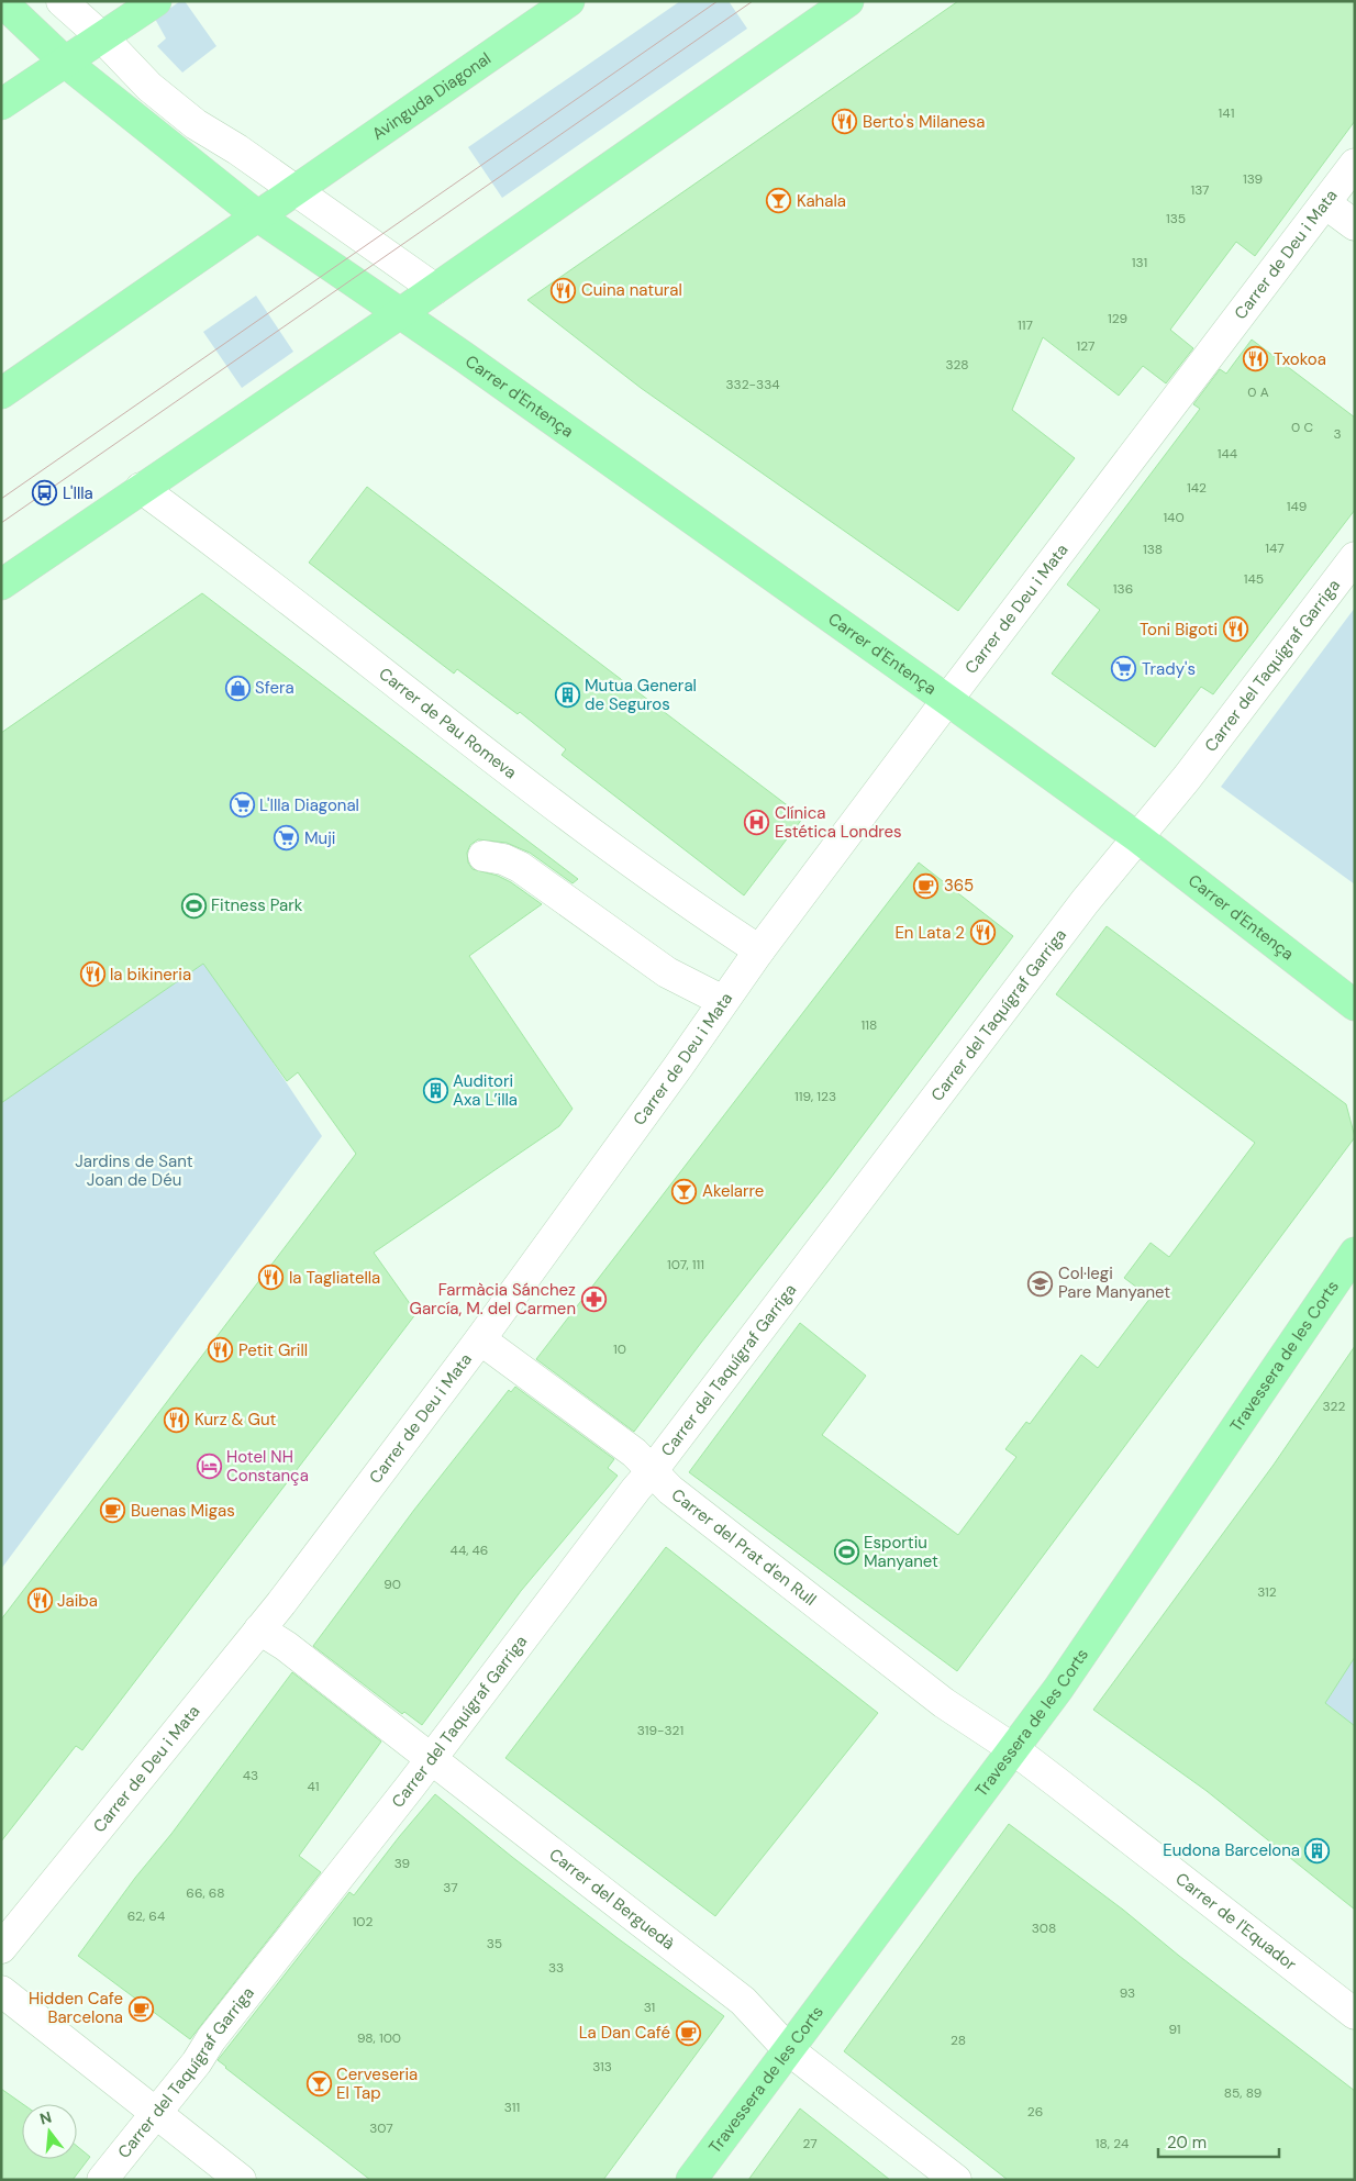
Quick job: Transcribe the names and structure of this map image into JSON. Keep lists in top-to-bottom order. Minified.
{"streets":{"main road":["Avinguda Diagonal","Carrer d'Entença","Travessera de les Corts"],"street":["Carrer de Deu i Mata","Carrer del Taquígraf Garriga","Carrer de Pau Romeva","Carrer del Prat d'en Rull","Carrer del Berguedà","Carrer de l'Equador"]},"crossings":[["Carrer de Deu i Mata","Carrer d'Entença"],["Carrer de Deu i Mata","Carrer de Pau Romeva"],["Carrer de Deu i Mata","Carrer del Prat d'en Rull"],["Carrer de Deu i Mata","Carrer del Berguedà"],["Carrer d'Entença","Carrer del Taquígraf Garriga"],["Carrer del Taquígraf Garriga","Carrer del Prat d'en Rull"],["Carrer del Taquígraf Garriga","Carrer del Berguedà"],["Travessera de les Corts","Carrer del Prat d'en Rull"],["Travessera de les Corts","Carrer del Berguedà"],["Travessera de les Corts","Carrer de l'Equador"],["Carrer del Prat d'en Rull","Carrer de l'Equador"]],"parks":["Jardins de Sant Joan de Déu"],"places":{"restaurant":["Berto's Milanesa","Cuina natural","Txokoa","Toni Bigoti","En Lata 2","la bikineria","la Tagliatella","Petit Grill","Kurz & Gut","Jaiba"],"bar":["Kahala","Akelarre","Cerveseria El Tap"],"bus stop":["L'Illa"],"supermarket":["Trady's","L'Illa Diagonal","Muji"],"shop":["Sfera"],"building":["Mutua General de Seguros","Auditori Axa L’illa","Eudona Barcelona"],"hospital":["Clínica Estética Londres"],"cafe":["365","Buenas Migas","Hidden Cafe Barcelona","La Dan Café"],"sports":["Fitness Park","Esportiu Manyanet"],"school or university":["Col·legi Pare Manyanet"],"pharmacy":["Farmàcia Sánchez García, M. del Carmen"],"hotel":["Hotel NH Constança"]},"house_numbers":["141","139","137","135","131","129","117","127","328","332-334","0 A","0 C","3","144","142","149","140","147","138","145","136","118","119, 123","107, 111","10","322","44, 46","90","312","319-321","43","41","39","37","66, 68","62, 64","102","308","35","33","93","31","91","98, 100","28","313","85, 89","311","26","307","27","18, 24"],"scale_bar":"20 m","north":"top"}
